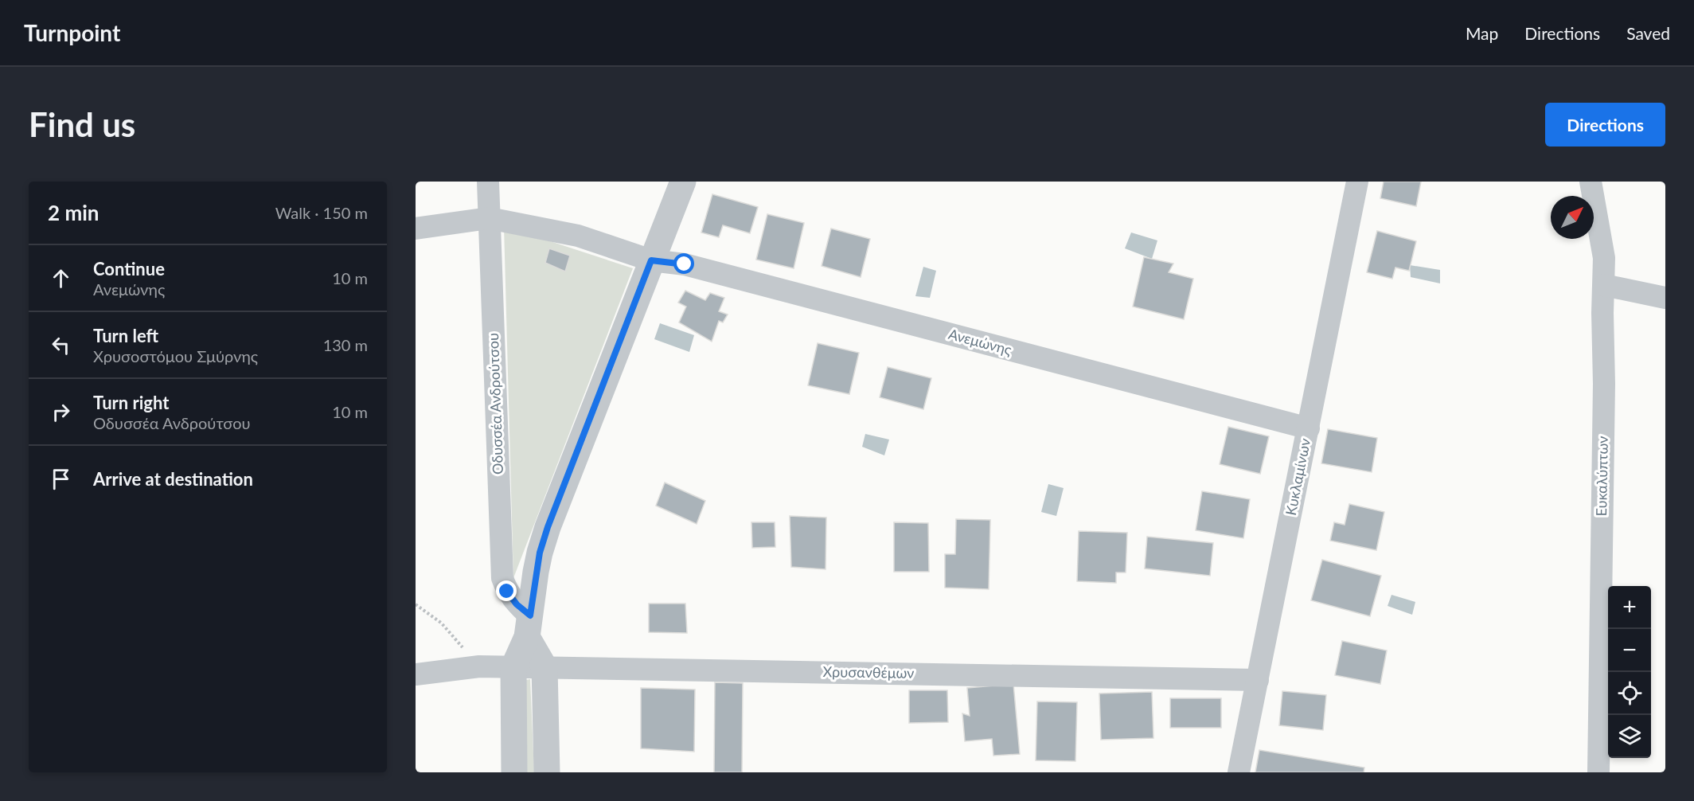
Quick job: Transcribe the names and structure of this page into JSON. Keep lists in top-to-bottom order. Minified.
{"streets":{"street":["Ανεμώνης","Οδυσσέα Ανδρούτσου","Ευκαλύπτων","Κυκλαμίνων","Χρυσανθέμων"]},"crossings":[["Ανεμώνης","Οδυσσέα Ανδρούτσου"],["Ανεμώνης","Κυκλαμίνων"],["Κυκλαμίνων","Χρυσανθέμων"]],"north":"top right","page":{"header":"Turnpoint","nav":["Map","Directions","Saved"],"buttons":"Directions","title":"Find us","heading":["2 min","Walk · 150 m"],"list":[["Continue","Ανεμώνης","10 m"],["Turn left","Χρυσοστόμου Σμύρνης","130 m"],["Turn right","Οδυσσέα Ανδρούτσου","10 m"],"Arrive at destination"],"map_buttons":["+","−"]}}
